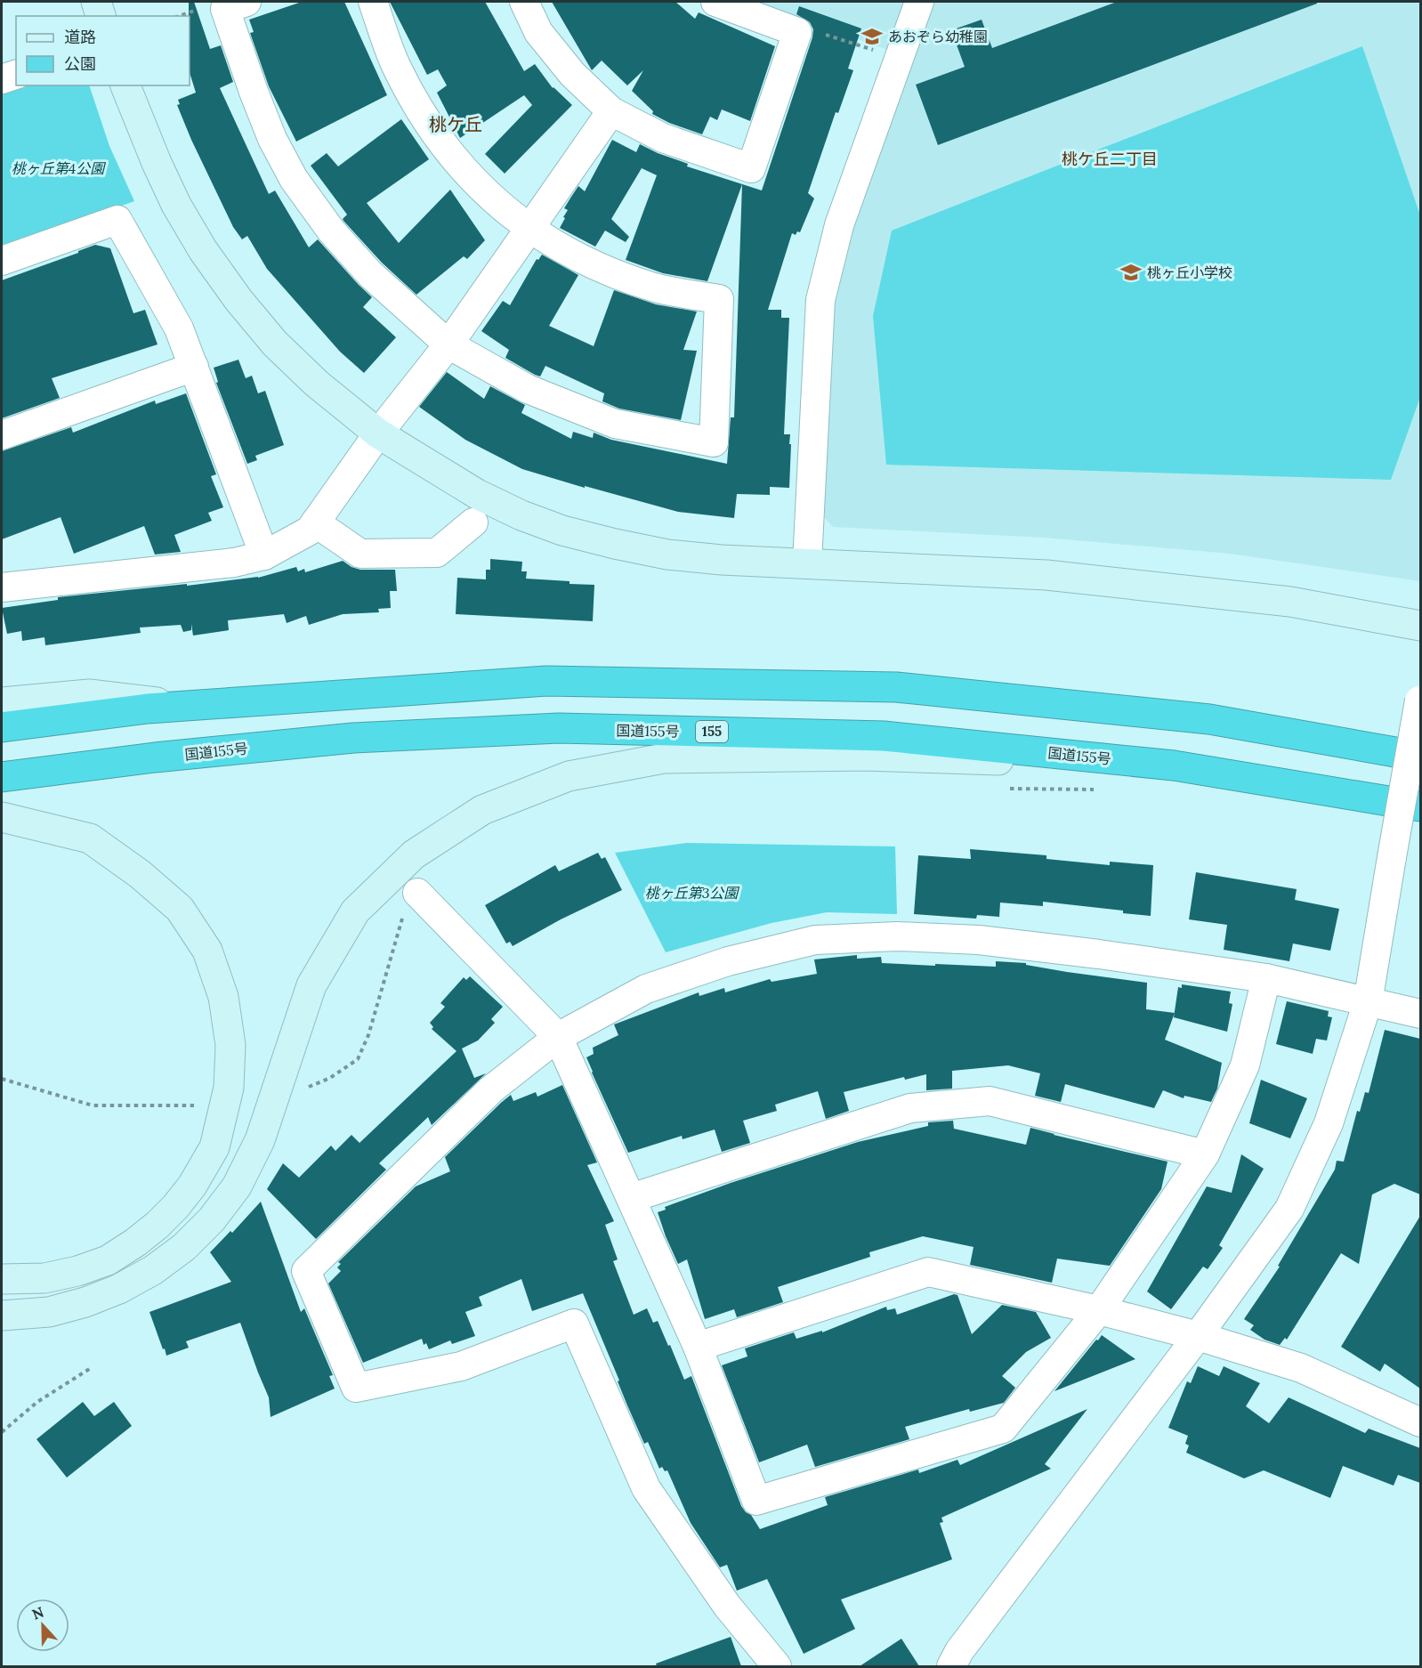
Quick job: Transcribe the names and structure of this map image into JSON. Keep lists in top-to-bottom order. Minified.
{"streets":{"highway":["国道155号","155"]},"districts":["桃ケ丘","桃ケ丘二丁目"],"parks":["桃ヶ丘第4公園","桃ヶ丘第3公園"],"places":{"school or university":["あおぞら幼稚園","桃ヶ丘小学校"]},"legend":["道路","公園"],"north":"top"}
